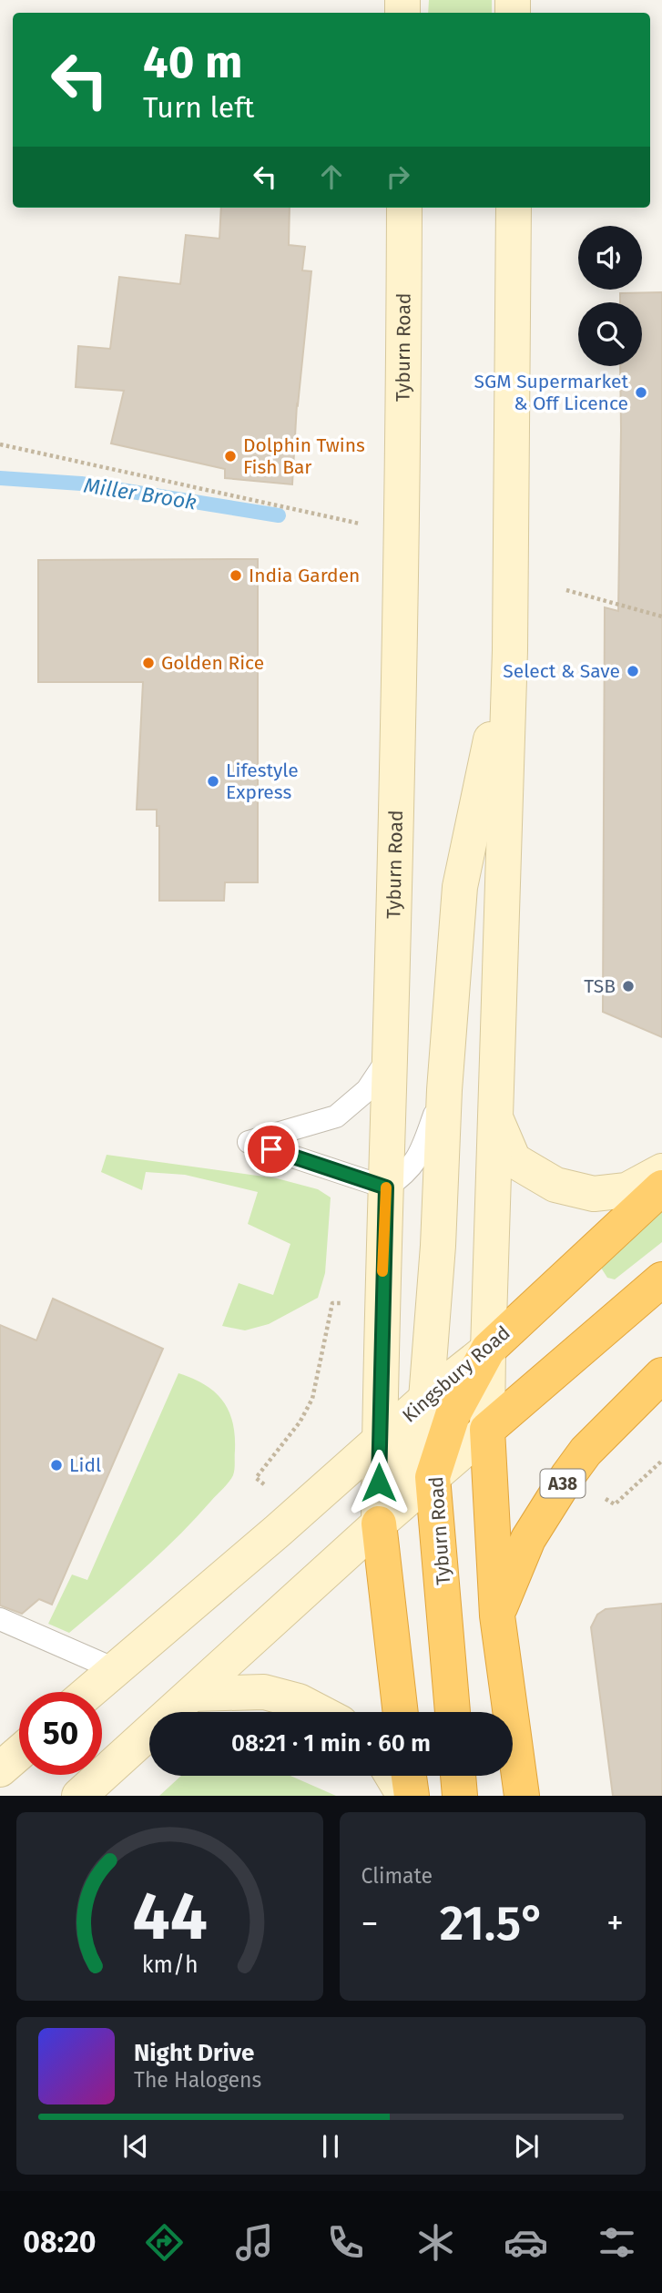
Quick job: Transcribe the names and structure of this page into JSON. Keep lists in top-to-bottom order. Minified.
{"streets":{"highway":["Tyburn Road","Kingsbury Road","A38"]},"crossings":[["Tyburn Road","Kingsbury Road"]],"water":["Miller Brook"],"places":["SGM Supermarket & Off Licence","Dolphin Twins Fish Bar","India Garden","Golden Rice","Select & Save","Lifestyle Express","TSB","Lidl"],"page":{"turn":["40 m","Turn left"],"limit":"50","trip":"08:21 · 1 min · 60 m","tile":"Climate","heat":["−","21.5°","+"],"song":["Night Drive","The Halogens"],"tabs":"08:20","gauge":["44","km/h"]}}
